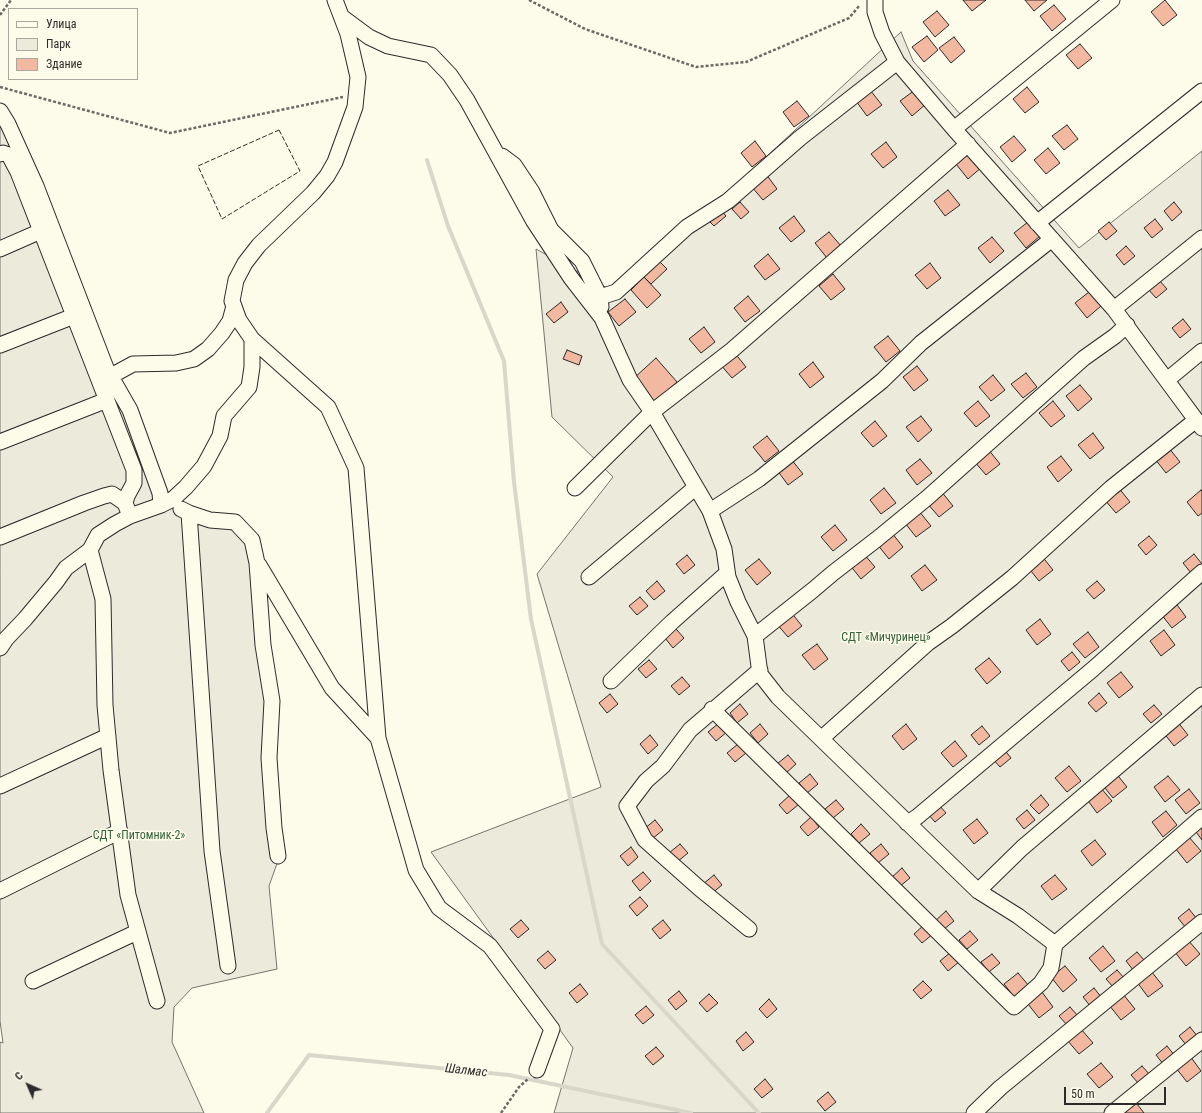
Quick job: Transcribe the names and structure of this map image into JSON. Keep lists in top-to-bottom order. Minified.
{"water":["Шалмас"],"parks":["СДТ «Мичуринец»","СДТ «Питомник-2»"],"legend":["Улица","Парк","Здание"],"scale_bar":"50 m","north":"top left"}
